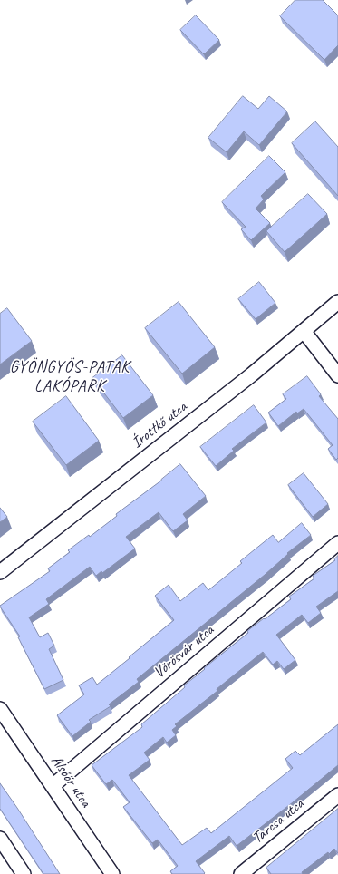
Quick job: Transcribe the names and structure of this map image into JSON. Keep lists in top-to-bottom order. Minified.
{"streets":{"street":["Írottkő utca","Vörösvár utca","Alsóőr utca","Tarcsa utca"]},"crossings":[["Vörösvár utca","Alsóőr utca"]],"districts":["GYÖNGYÖS-PATAK LAKÓPARK"]}
